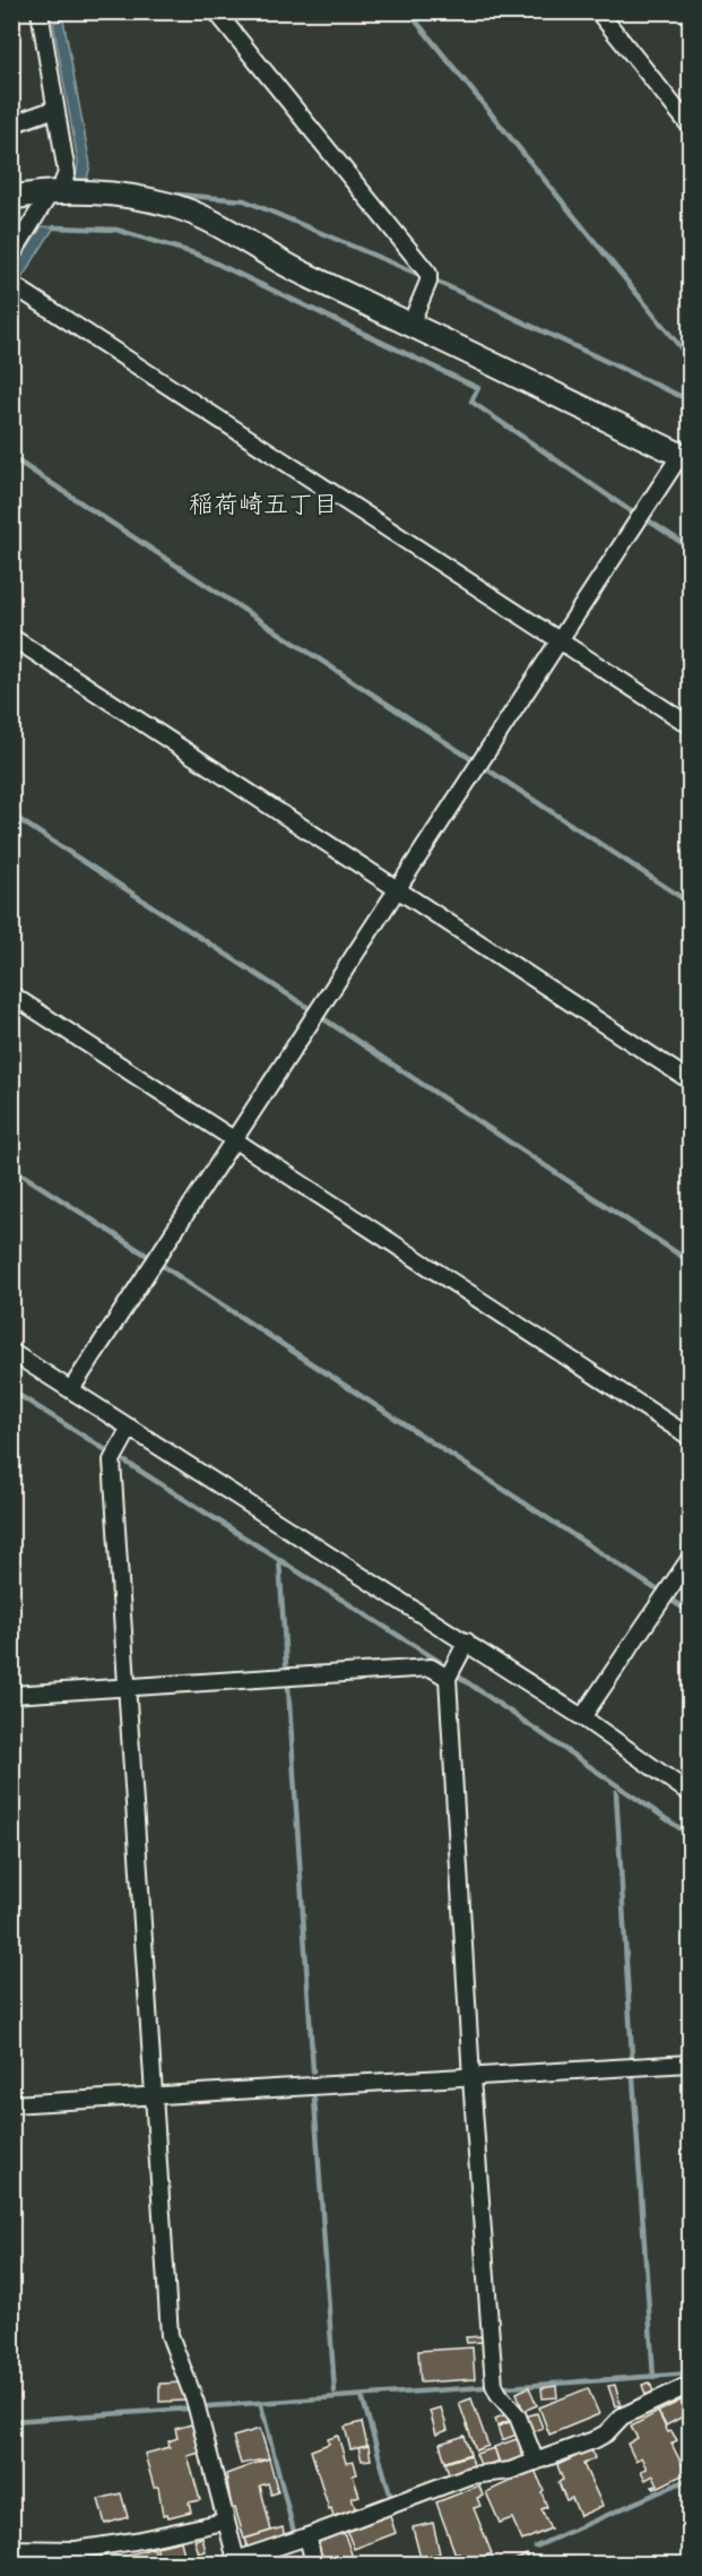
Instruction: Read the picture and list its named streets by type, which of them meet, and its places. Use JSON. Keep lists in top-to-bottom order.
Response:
{
  "districts": ["稲荷崎五丁目"]
}
